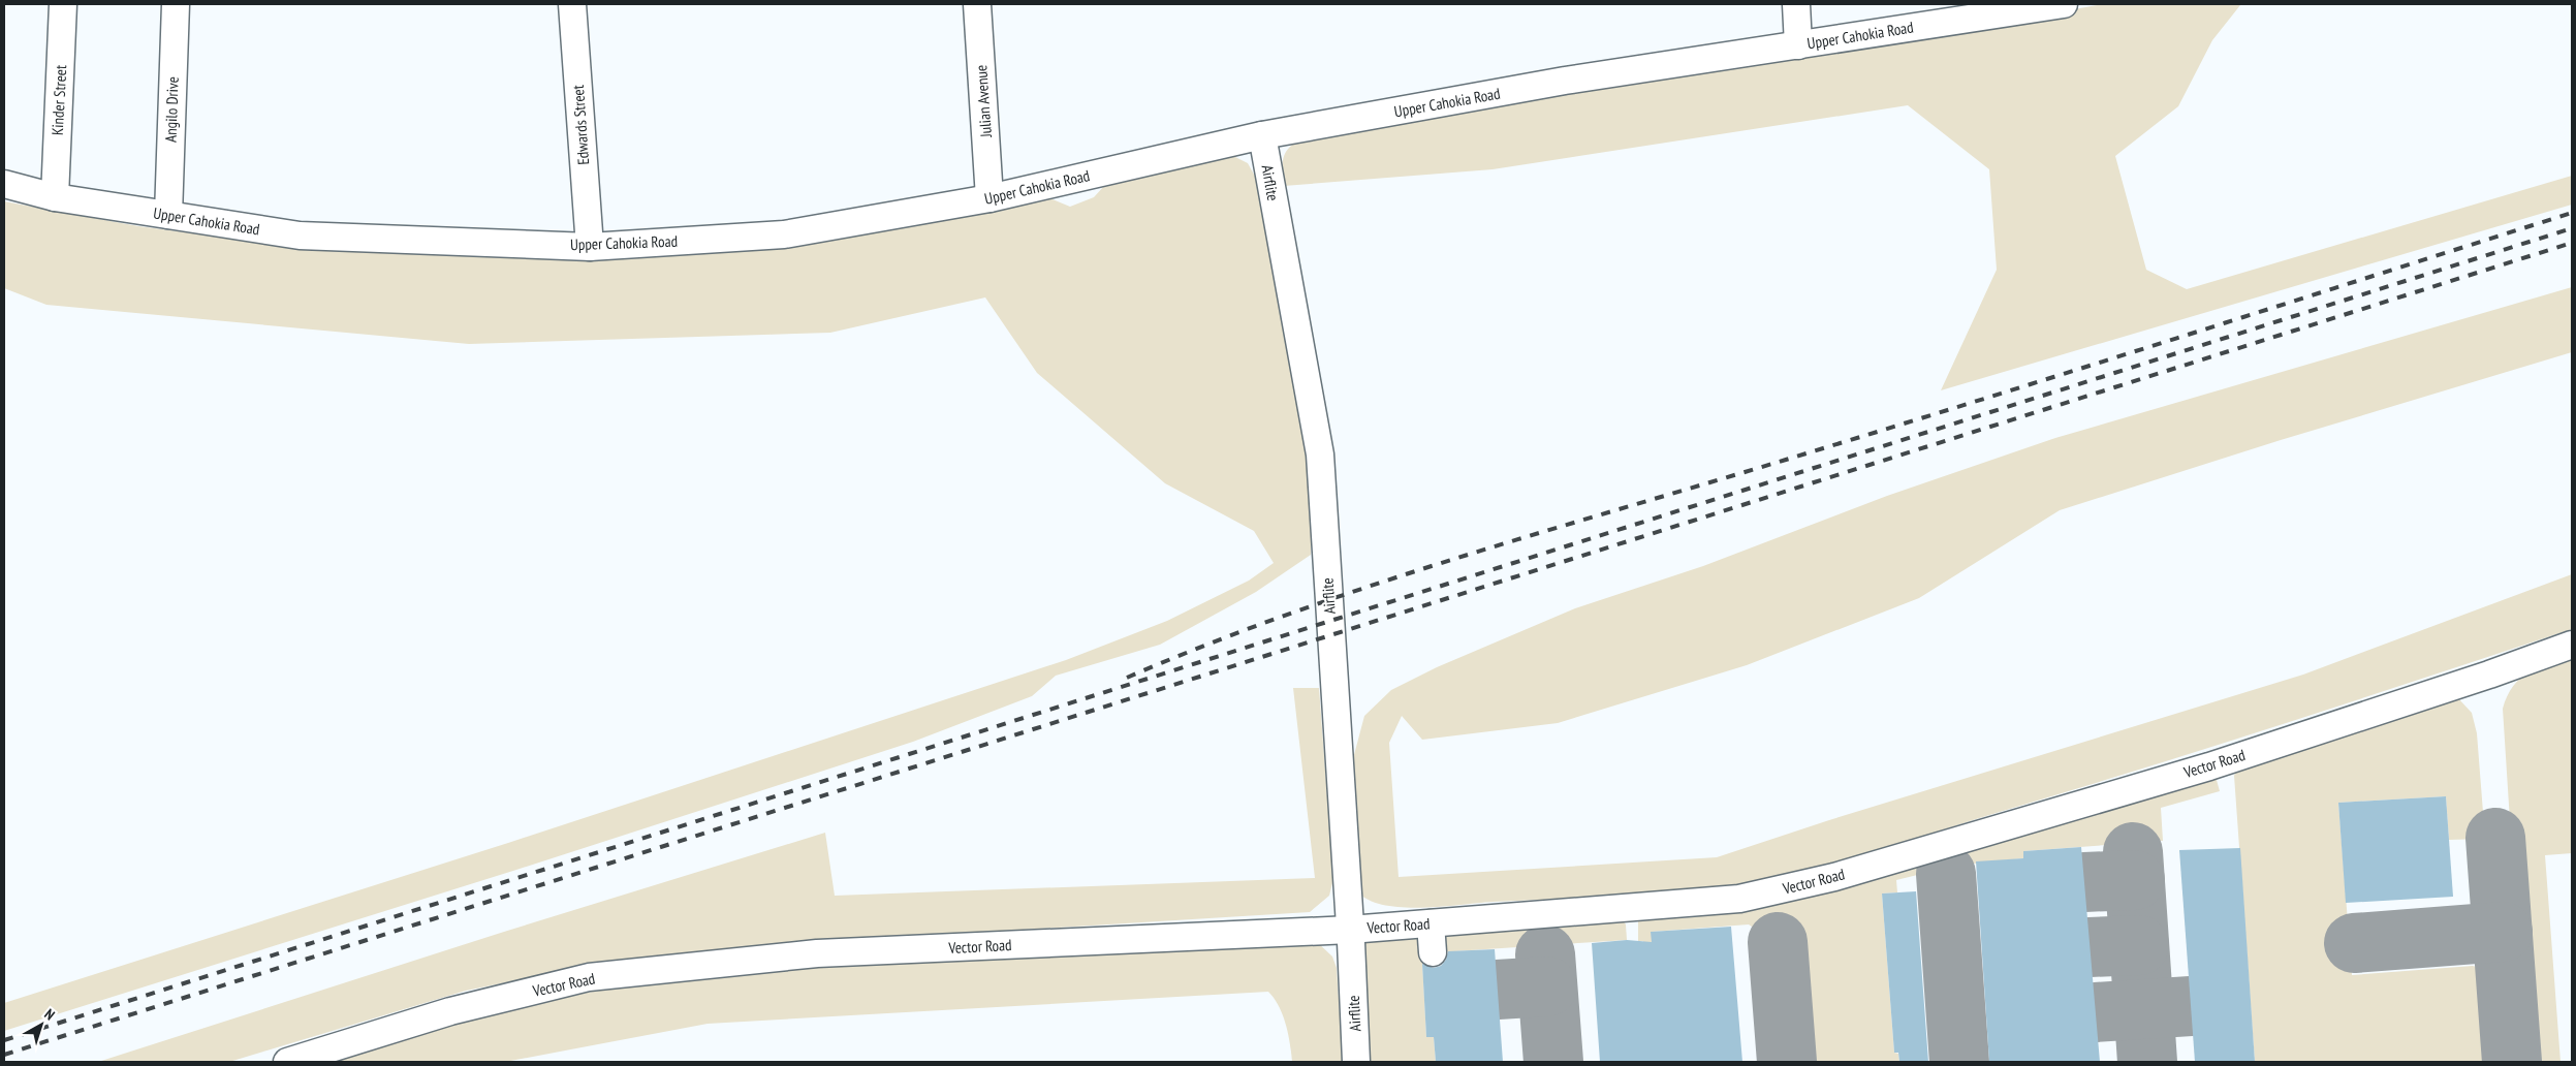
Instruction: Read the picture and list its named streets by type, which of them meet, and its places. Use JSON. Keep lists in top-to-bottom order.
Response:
{
  "streets": {
    "street": [
      "Upper Cahokia Road",
      "Kinder Street",
      "Julian Avenue",
      "Angilo Drive",
      "Edwards Street",
      "Airflite",
      "Vector Road"
    ]
  },
  "crossings": [
    ["Upper Cahokia Road", "Kinder Street"],
    ["Upper Cahokia Road", "Julian Avenue"],
    ["Upper Cahokia Road", "Angilo Drive"],
    ["Upper Cahokia Road", "Edwards Street"],
    ["Upper Cahokia Road", "Airflite"],
    ["Airflite", "Vector Road"]
  ],
  "north": "top right"
}
